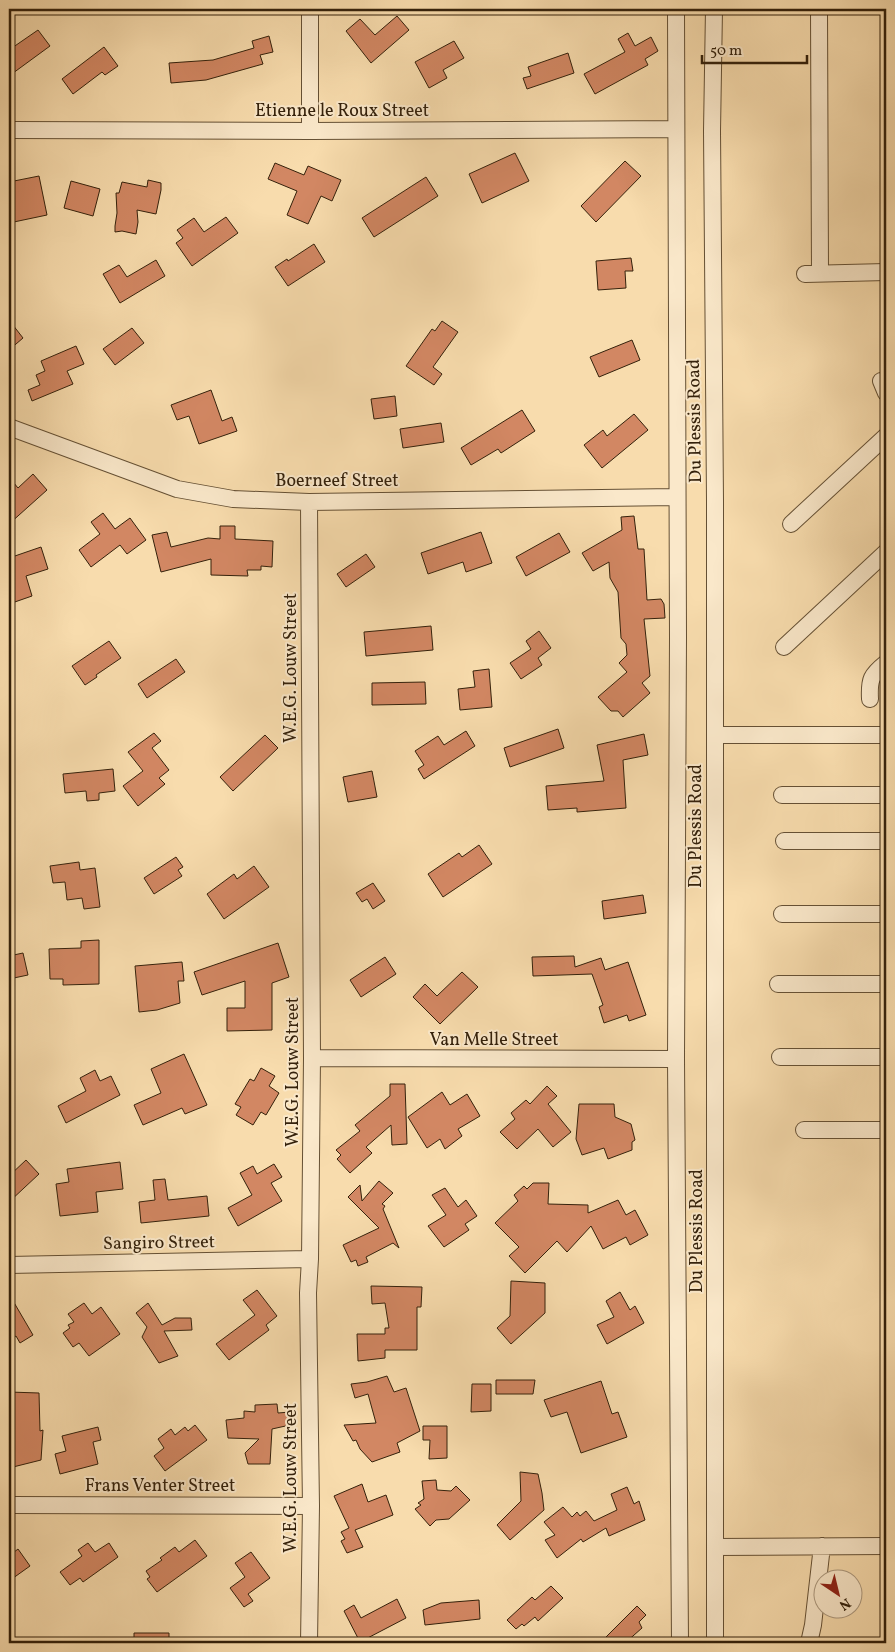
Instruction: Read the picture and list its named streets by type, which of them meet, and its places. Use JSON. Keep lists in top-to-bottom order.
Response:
{
  "streets": {
    "street": [
      "Etienne le Roux Street",
      "Du Plessis Road",
      "Boerneef Street",
      "W.E.G. Louw Street",
      "Van Melle Street",
      "Sangiro Street",
      "Frans Venter Street"
    ]
  },
  "crossings": [
    ["Etienne le Roux Street", "Du Plessis Road"],
    ["Du Plessis Road", "Boerneef Street"],
    ["Du Plessis Road", "Van Melle Street"],
    ["Boerneef Street", "W.E.G. Louw Street"],
    ["W.E.G. Louw Street", "Van Melle Street"],
    ["W.E.G. Louw Street", "Sangiro Street"],
    ["W.E.G. Louw Street", "Frans Venter Street"]
  ],
  "scale_bar": "50 m",
  "north": "bottom right"
}
